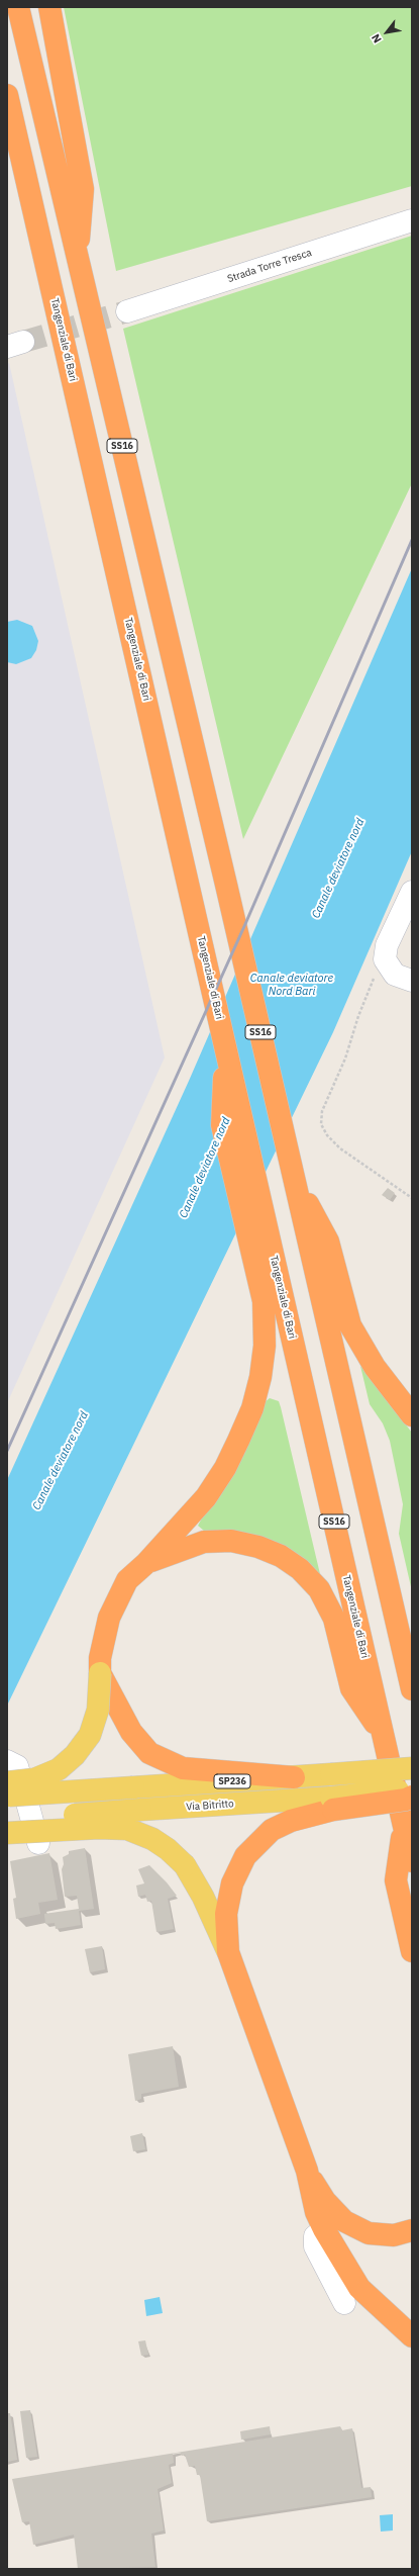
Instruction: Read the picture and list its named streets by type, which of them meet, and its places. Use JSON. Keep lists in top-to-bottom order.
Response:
{
  "streets": {
    "highway": ["Tangenziale di Bari", "SS16"],
    "main road": ["SP236", "Via Bitritto"],
    "street": ["Strada Torre Tresca"]
  },
  "water": ["Canale deviatore nord", "Canale deviatore Nord Bari"],
  "north": "bottom left"
}
